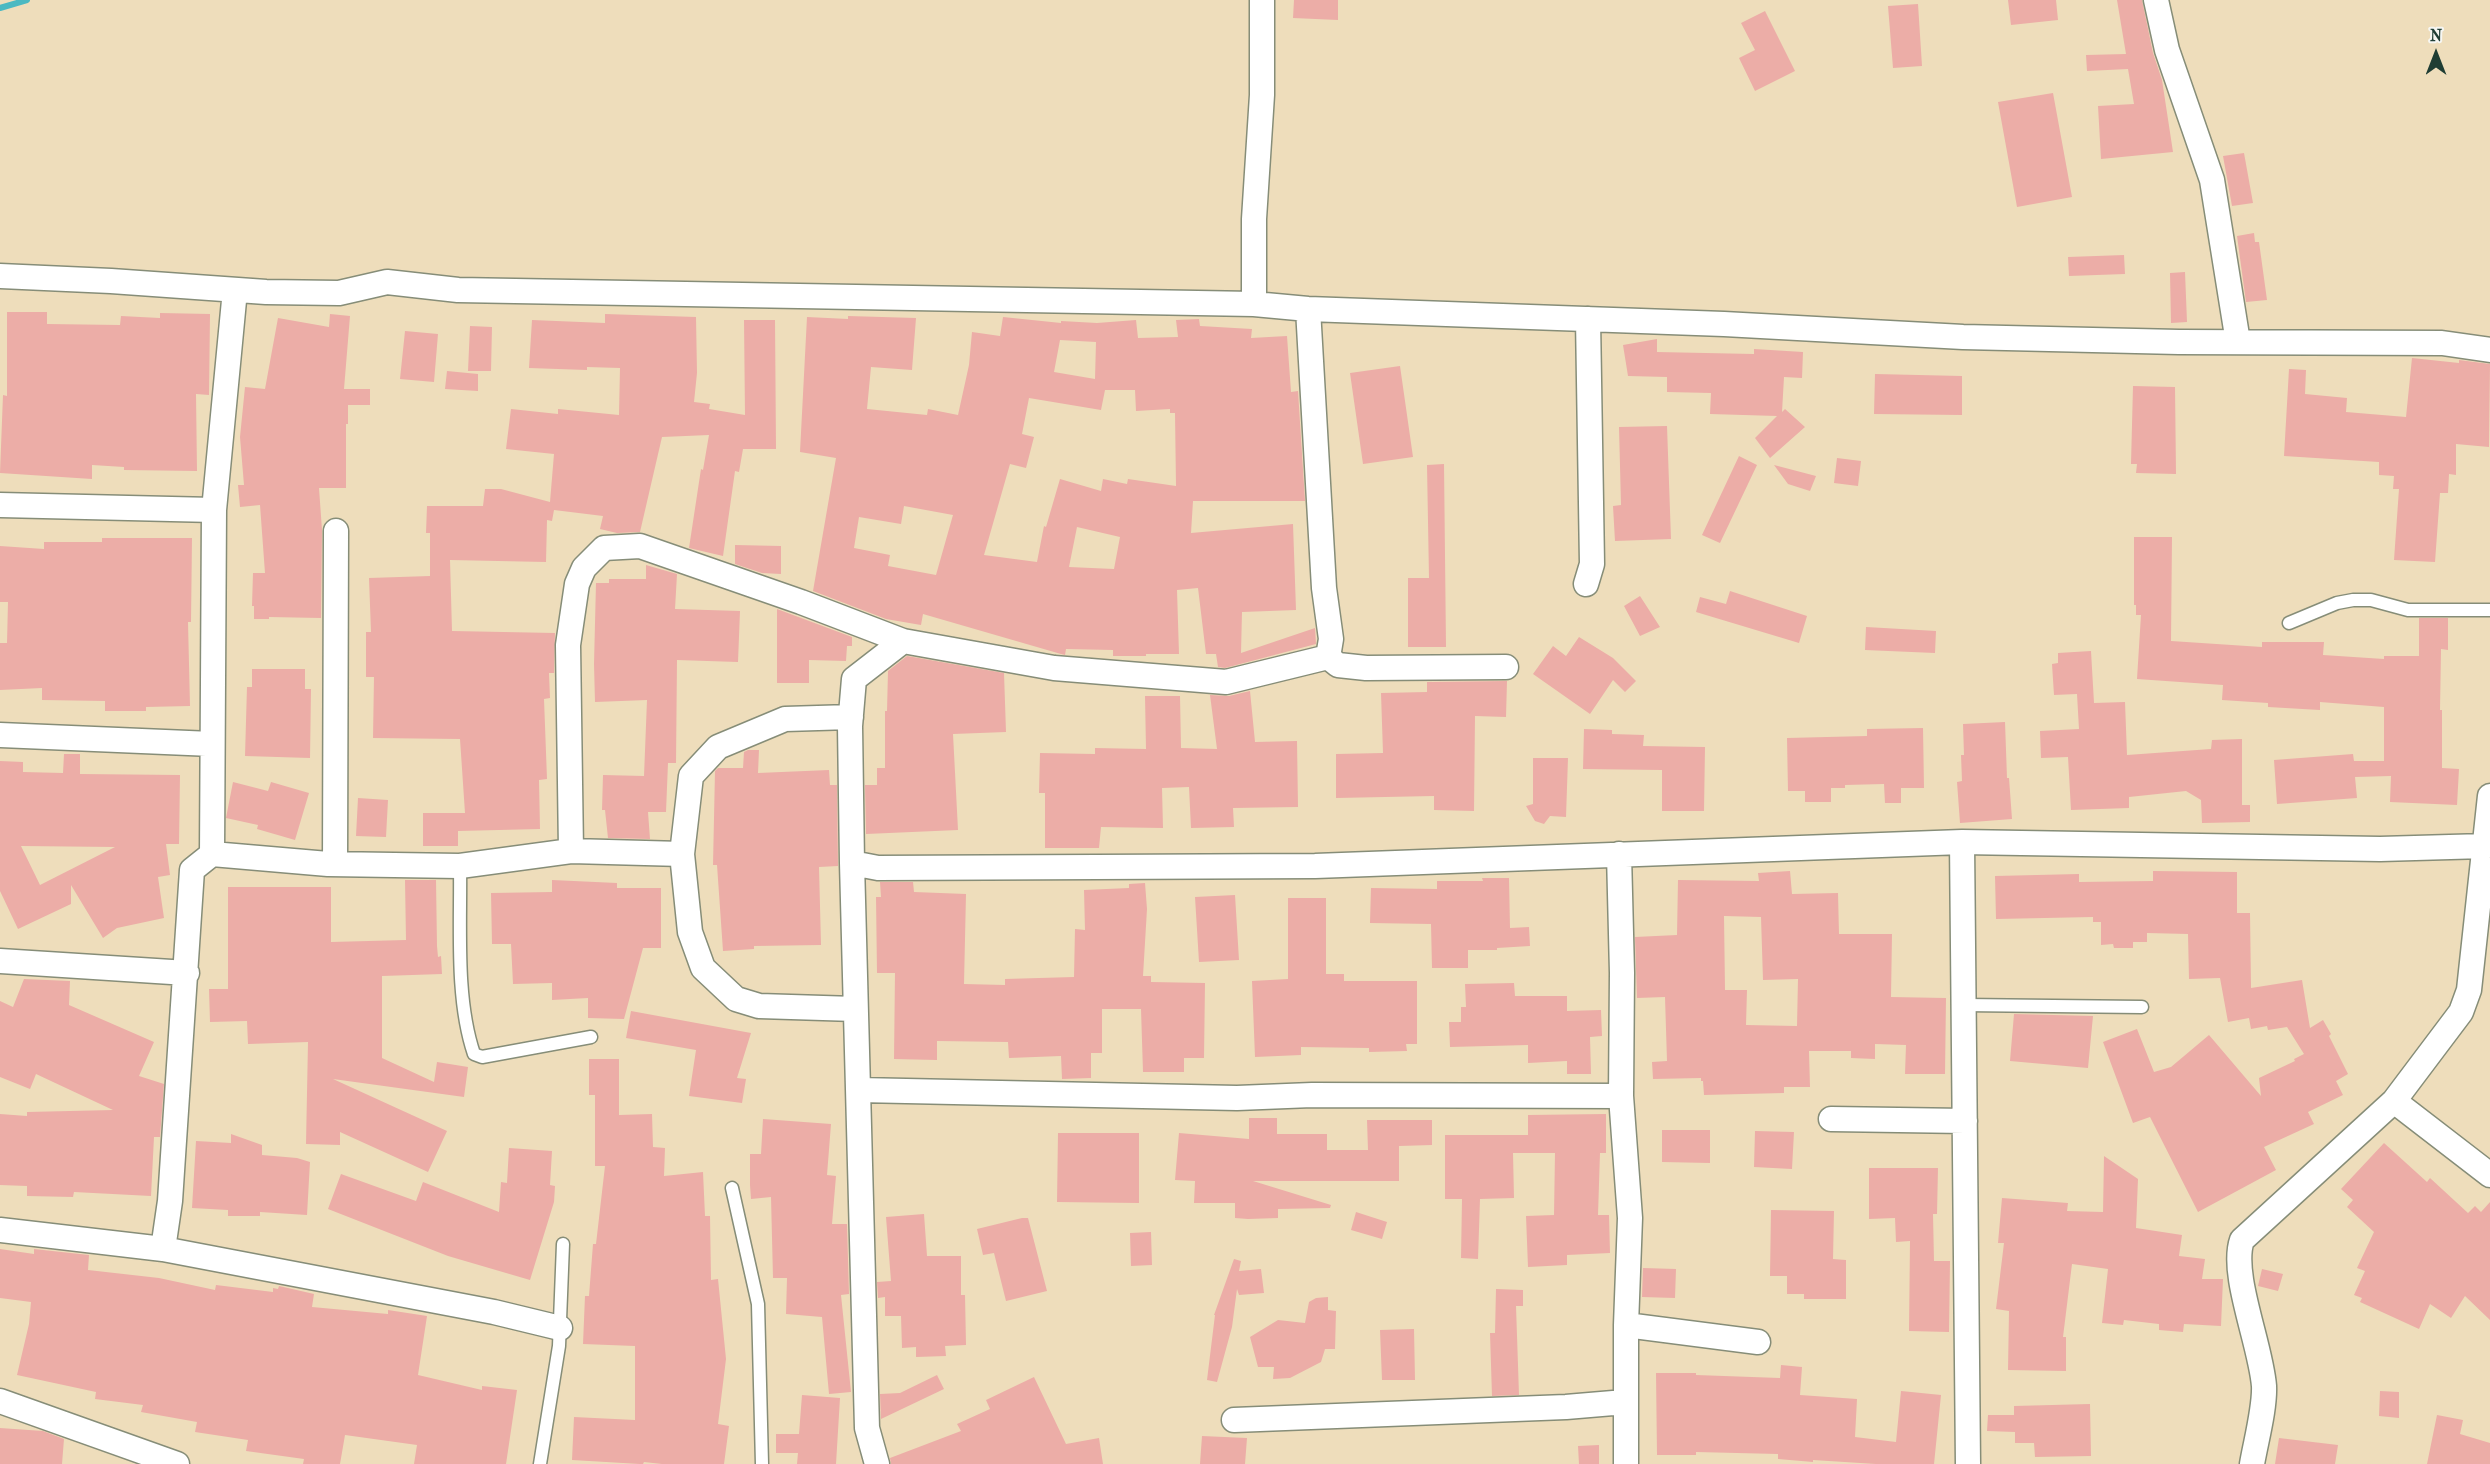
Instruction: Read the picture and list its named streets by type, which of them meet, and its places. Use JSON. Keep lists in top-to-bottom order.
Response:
{
  "north": "top"
}
